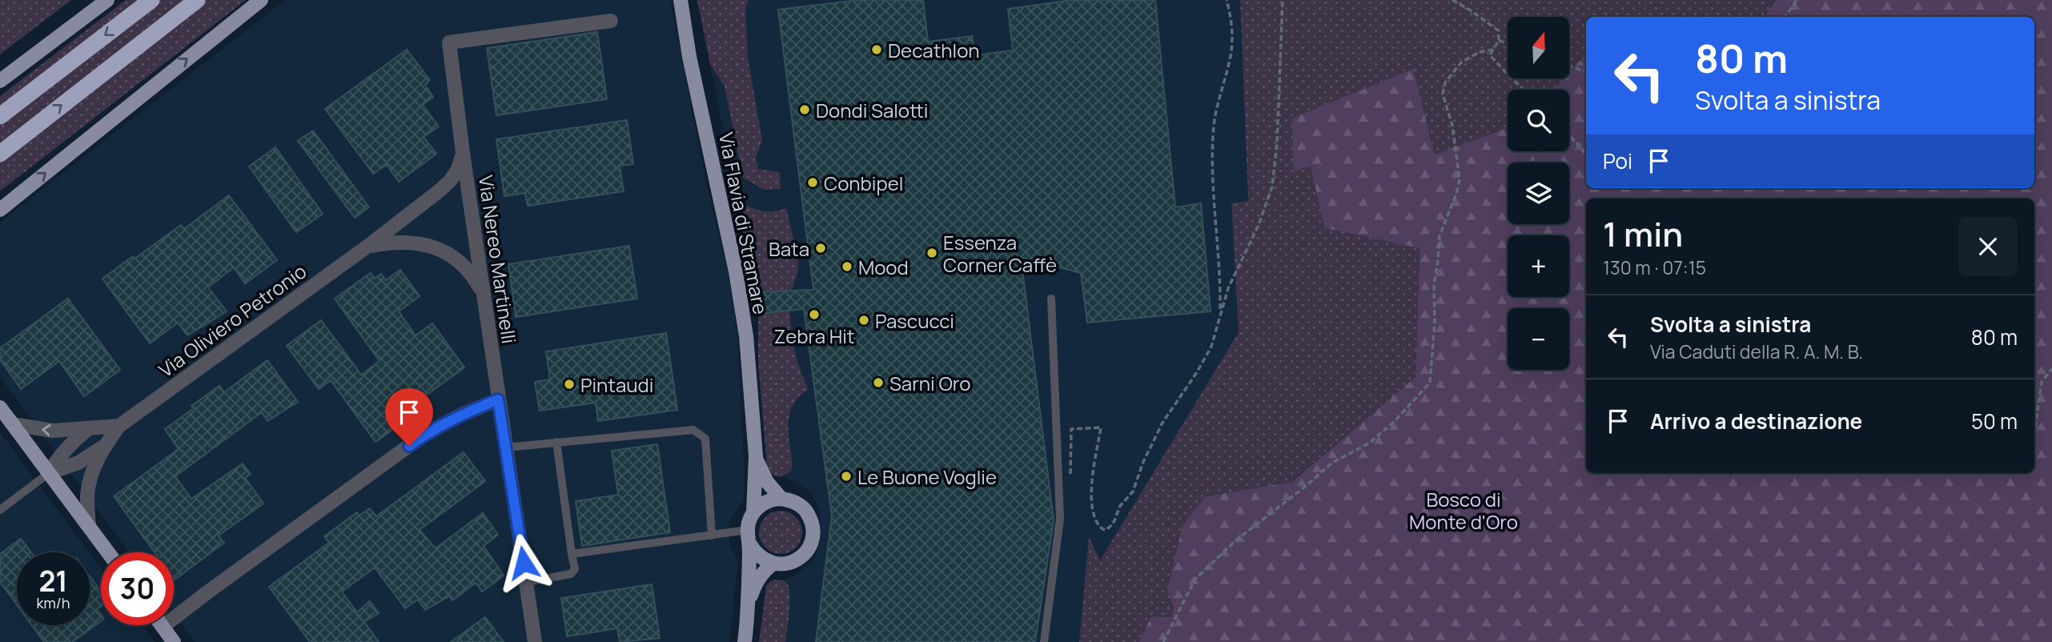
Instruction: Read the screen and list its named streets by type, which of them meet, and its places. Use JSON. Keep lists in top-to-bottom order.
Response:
{
  "streets": {
    "main road": ["Via Flavia di Stramare"],
    "street": ["Via Nereo Martinelli", "Via Oliviero Petronio"]
  },
  "crossings": [
    ["Via Nereo Martinelli", "Via Oliviero Petronio"]
  ],
  "parks": ["Bosco di Monte d'Oro"],
  "places": [
    "Decathlon",
    "Dondi Salotti",
    "Conbipel",
    "Bata",
    "Essenza Corner Caffè",
    "Mood",
    "Zebra Hit",
    "Pascucci",
    "Sarni Oro",
    "Pintaudi",
    "Le Buone Voglie"
  ],
  "north": "top",
  "page": {
    "map_buttons": ["+", "−"],
    "turn": ["80 m", "Svolta a sinistra"],
    "then": "Poi",
    "heading": ["1 min", "130 m · 07:15"],
    "list": [
      {
        "name": "Svolta a sinistra",
        "note": "Via Caduti della R. A. M. B.",
        "value": "80 m"
      },
      {
        "name": "Arrivo a destinazione",
        "value": "50 m"
      }
    ],
    "speed": "21 km/h",
    "limit": "30"
  }
}
